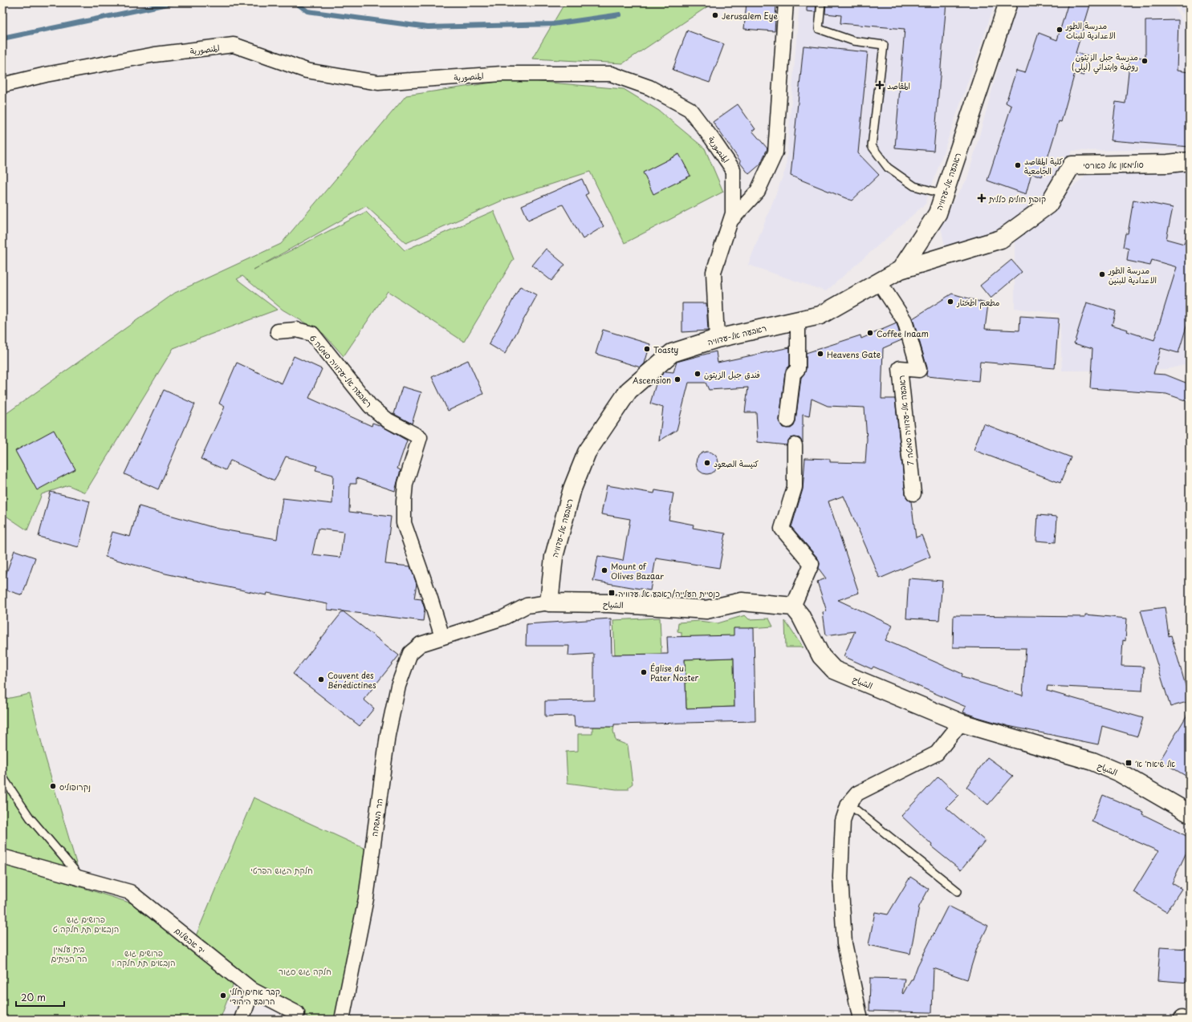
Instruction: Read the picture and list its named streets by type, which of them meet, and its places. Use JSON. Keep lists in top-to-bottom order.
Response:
{
  "streets": {
    "street": [
      "المنصورية",
      "סולימאן אל פארסי",
      "ראבעה אל-עדוויה",
      "ראבעה אל-עדוויה סמטה 6",
      "ראבעה אל-עדוויה סמטה 7",
      "الشياح",
      "הר המשחה",
      "יד אבשלום"
    ]
  },
  "crossings": [
    ["المنصورية", "ראבעה אל-עדוויה"],
    ["סולימאן אל פארסי", "ראבעה אל-עדוויה"],
    ["ראבעה אל-עדוויה", "ראבעה אל-עדוויה סמטה 7"],
    ["ראבעה אל-עדוויה", "الشياح"],
    ["ראבעה אל-עדוויה סמטה 6", "הר המשחה"]
  ],
  "parks": [
    "חלקת הגוש הפרטי",
    "פרושים גוש הנבאים תת חלקה ט",
    "בית עלמין הר הזיתים",
    "פרושים גוש הנבאים תת חלקה ו",
    "חלקה גוש סגור"
  ],
  "places": {
    "other": [
      "Jerusalem Eye",
      "مدرسة الطور الاعدادية للبنات",
      "مدرسة جبل الزيتون (ليلى) روضة وابتدائي",
      "كلية المقاصد الجامعية",
      "مدرسة الطور الاعدادية للبنين",
      "مطعم اطختار",
      "Coffee Inaam",
      "Toasty",
      "Heavens Gate",
      "فندق جبل الزيتون",
      "Ascension",
      "كنيسة الصعود",
      "Mount of Olives Bazaar",
      "Église du Pater Noster",
      "Couvent des Bénédictines",
      "נקרופוליס",
      "קבר אחים חללי הרובע היהודי"
    ],
    "health": ["المقاصد", "קופת חולים כללית"],
    "transit": ["כנסיית העלייה/ראבע אל עדוויה", "אל שיאח׳ א׳"]
  },
  "scale_bar": "20 m"
}
